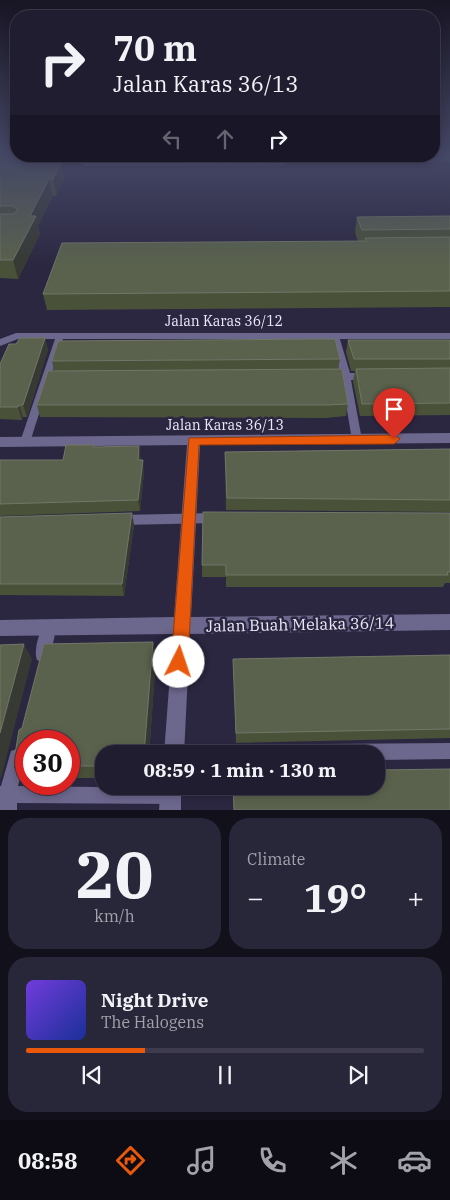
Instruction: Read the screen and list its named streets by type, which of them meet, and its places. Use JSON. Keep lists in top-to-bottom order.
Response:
{
  "streets": {
    "street": ["Jalan Karas 36/12", "Jalan Karas 36/13", "Jalan Buah Melaka 36/14"]
  },
  "page": {
    "turn": ["70 m", "Jalan Karas 36/13"],
    "limit": "30",
    "trip": "08:59 · 1 min · 130 m",
    "tile": [
      ["20", "km/h"],
      "Climate"
    ],
    "heat": ["−", "19°", "+"],
    "song": ["Night Drive", "The Halogens"],
    "tabs": "08:58"
  }
}
